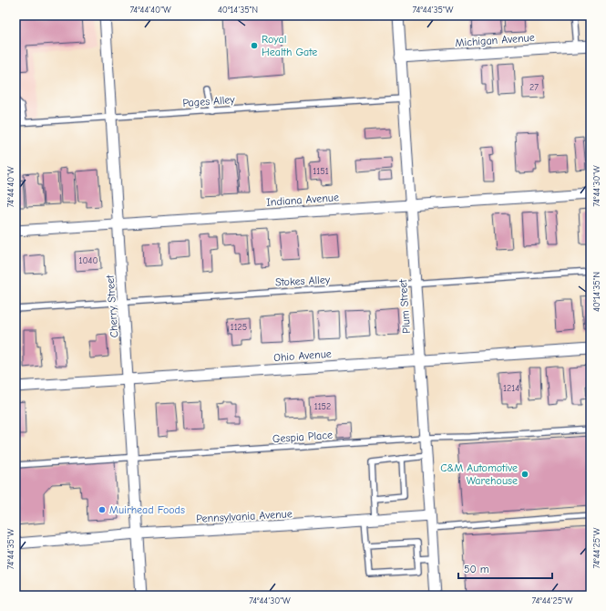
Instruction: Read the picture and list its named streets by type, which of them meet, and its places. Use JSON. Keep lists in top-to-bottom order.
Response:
{
  "streets": {
    "street": [
      "Michigan Avenue",
      "Indiana Avenue",
      "Cherry Street",
      "Plum Street",
      "Ohio Avenue",
      "Pennsylvania Avenue"
    ],
    "lane": ["Pages Alley", "Stokes Alley", "Gespia Place"]
  },
  "crossings": [
    ["Michigan Avenue", "Plum Street"],
    ["Pages Alley", "Cherry Street"],
    ["Pages Alley", "Plum Street"],
    ["Indiana Avenue", "Cherry Street"],
    ["Indiana Avenue", "Plum Street"],
    ["Stokes Alley", "Cherry Street"],
    ["Stokes Alley", "Plum Street"],
    ["Cherry Street", "Ohio Avenue"],
    ["Cherry Street", "Gespia Place"],
    ["Cherry Street", "Pennsylvania Avenue"],
    ["Plum Street", "Ohio Avenue"],
    ["Plum Street", "Gespia Place"],
    ["Plum Street", "Pennsylvania Avenue"]
  ],
  "places": ["Royal Health Gate", "C&M Automotive Warehouse", "Muirhead Foods"],
  "house_numbers": [
    "27",
    "1151",
    "1040",
    "1125",
    "1214",
    "1152"
  ],
  "scale_bar": "50 m",
  "coordinates": [
    "74°44'40\"W",
    "40°14'35\"N",
    "74°44'35\"W",
    "74°44'30\"W",
    "74°44'25\"W"
  ]
}
